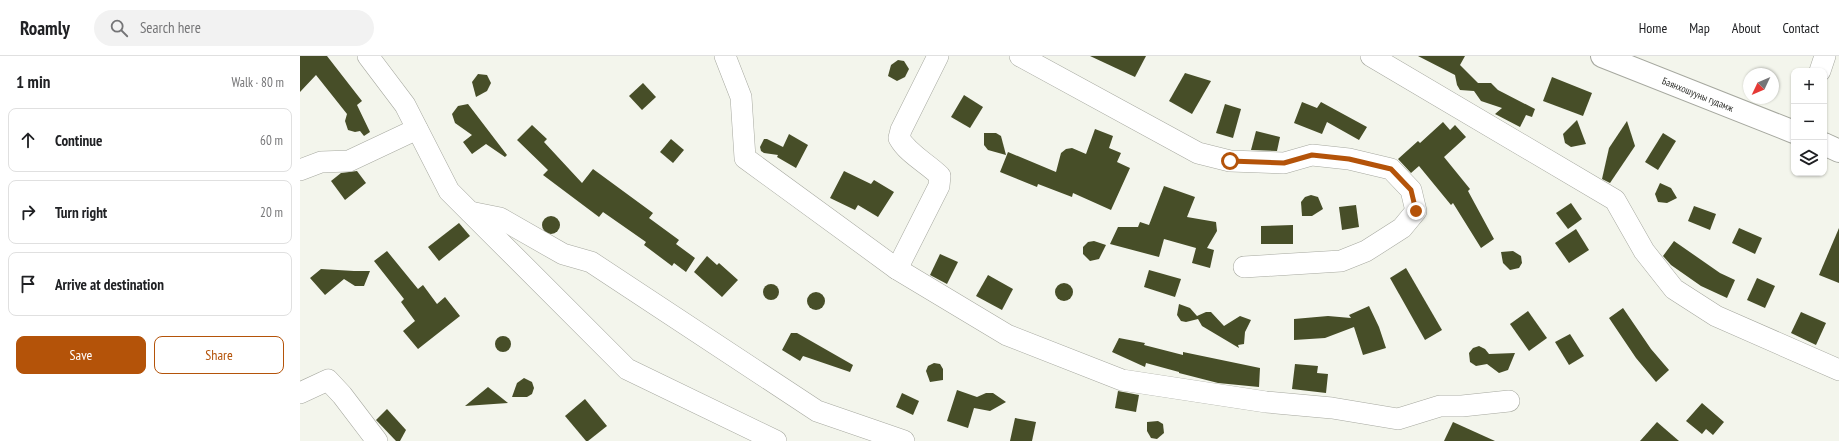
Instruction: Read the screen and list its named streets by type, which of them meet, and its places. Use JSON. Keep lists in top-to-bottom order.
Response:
{
  "streets": {
    "main road": ["Баянхошууны гудамж"]
  },
  "north": "bottom left",
  "page": {
    "header": "Roamly",
    "search": "Search here",
    "nav": [
      "Home",
      "Map",
      "About",
      "Contact"
    ],
    "heading": ["1 min", "Walk · 80 m"],
    "map_buttons": ["+", "−"],
    "list": [
      ["Continue", "60 m"],
      ["Turn right", "20 m"],
      "Arrive at destination"
    ],
    "buttons": ["Save", "Share"]
  }
}
